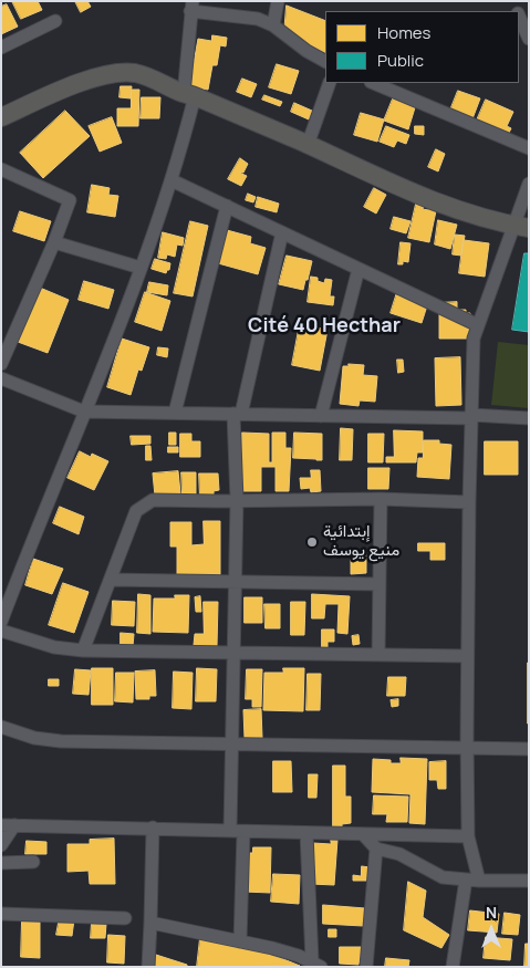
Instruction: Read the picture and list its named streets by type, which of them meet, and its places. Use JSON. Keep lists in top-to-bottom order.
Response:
{
  "districts": ["Cité 40 Hecthar"],
  "places": ["إبتدائية منيع يوسف"],
  "legend": ["Homes", "Public"],
  "north": "top"
}
